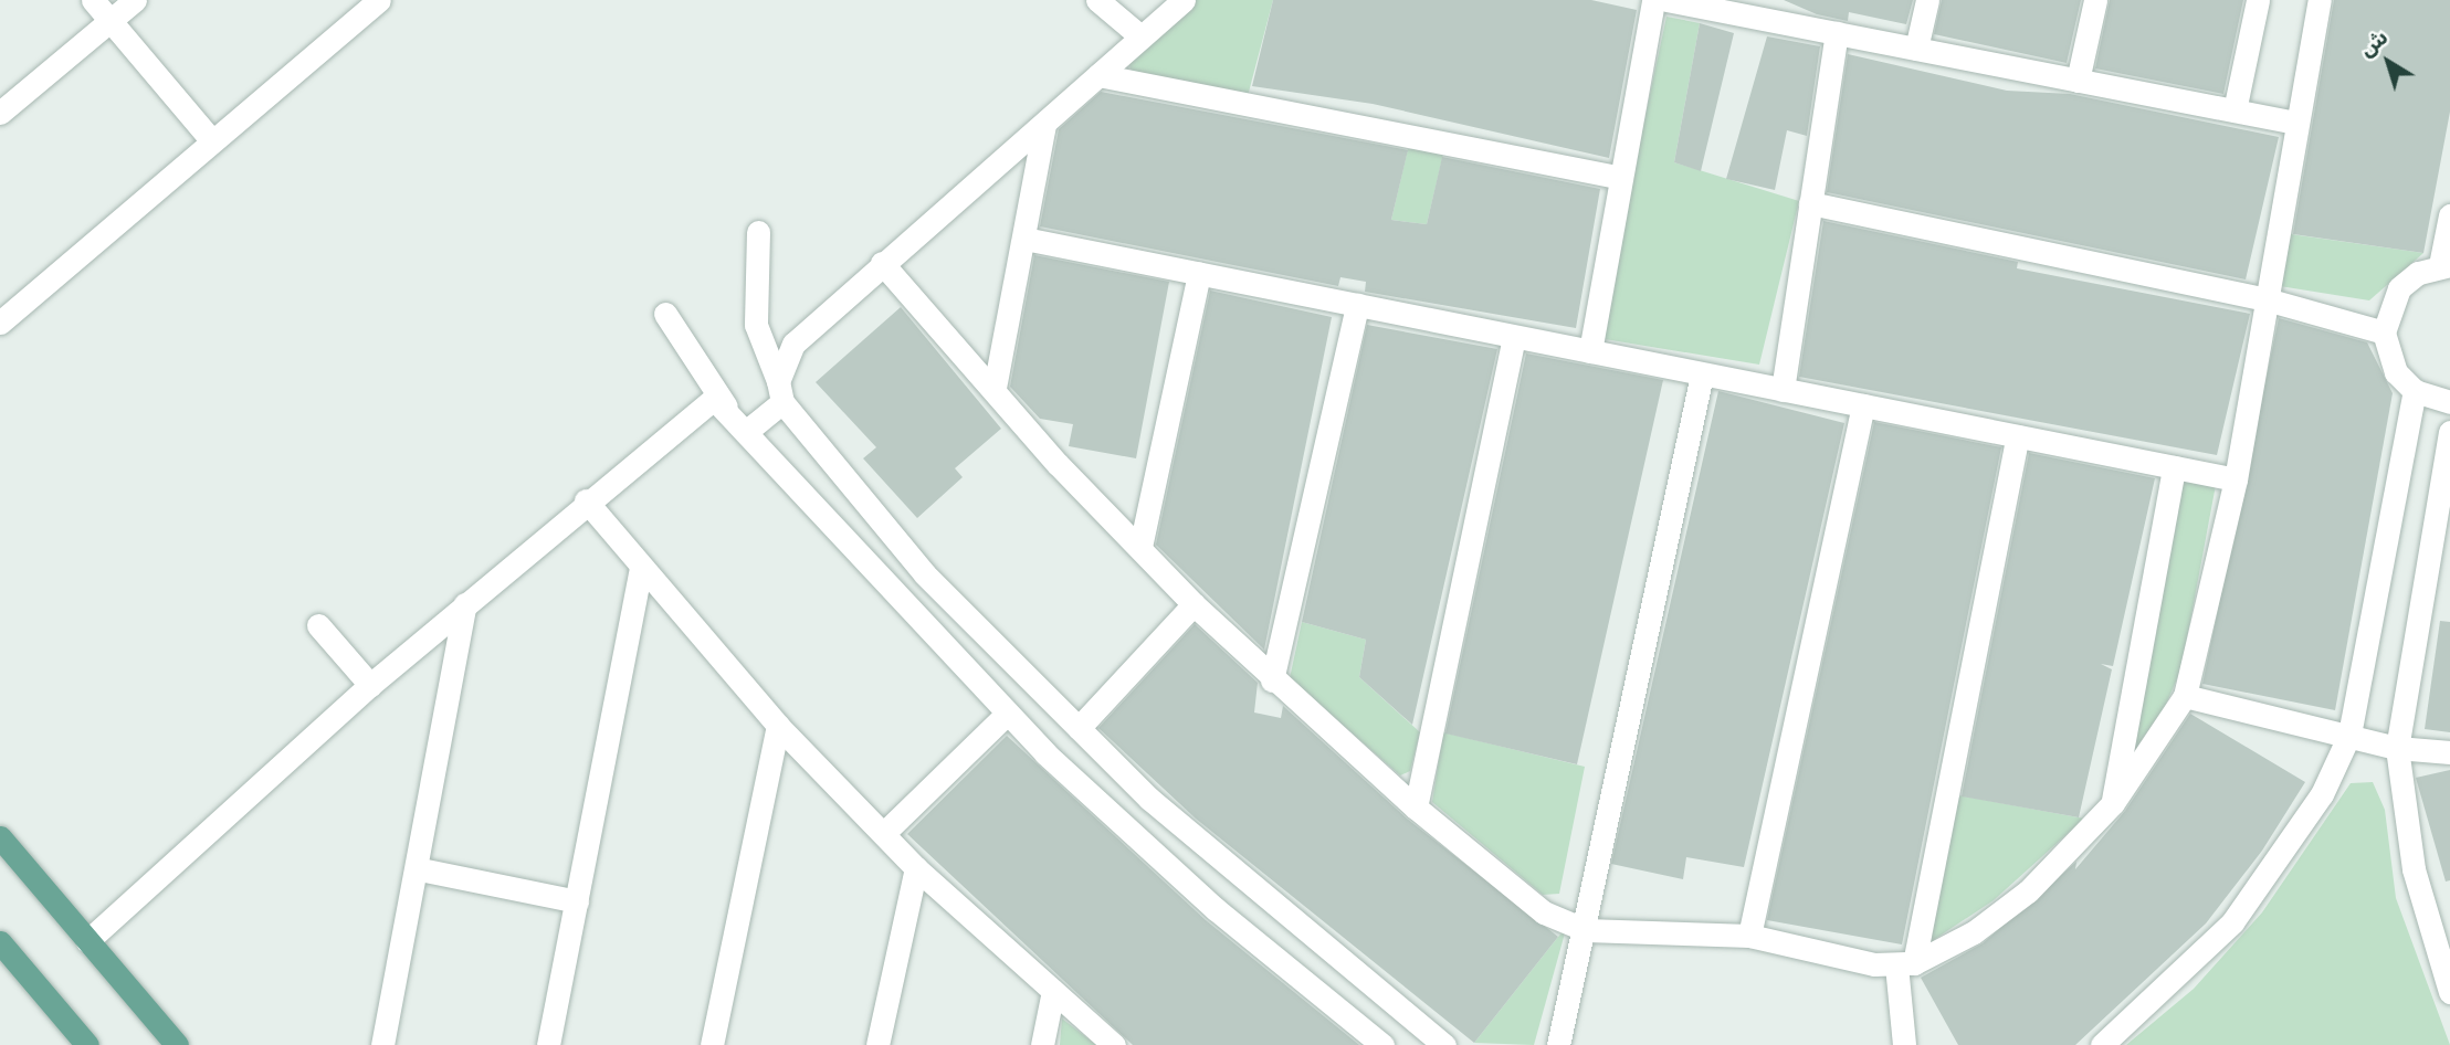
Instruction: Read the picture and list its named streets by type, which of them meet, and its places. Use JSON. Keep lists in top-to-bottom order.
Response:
{
  "north": "top left"
}
